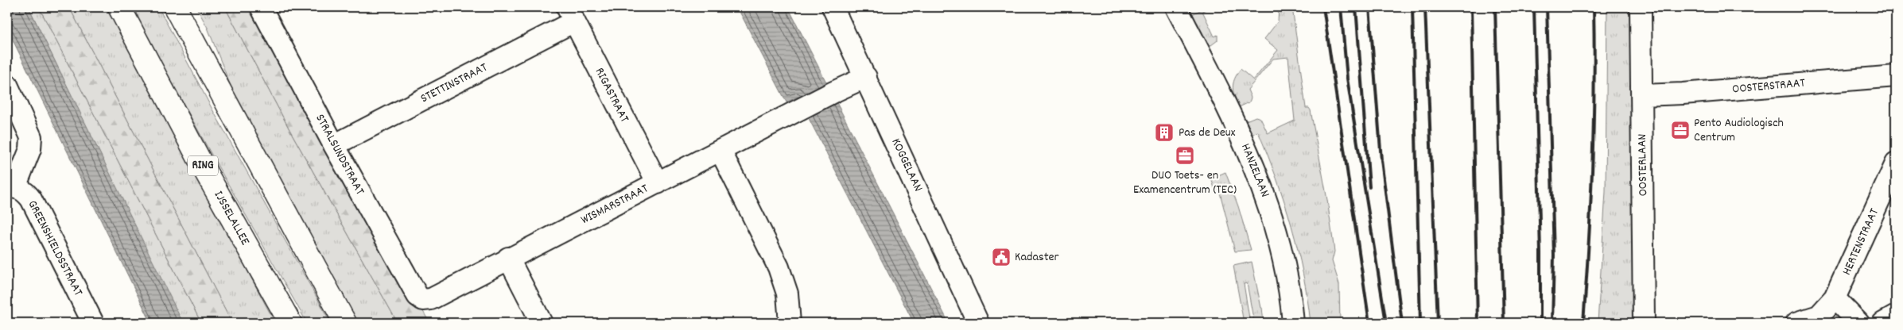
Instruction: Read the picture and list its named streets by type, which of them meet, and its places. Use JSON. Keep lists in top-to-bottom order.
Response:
{
  "streets": {
    "main road": ["RING", "IJSSELALLEE"],
    "street": [
      "STETTINSTRAAT",
      "OOSTERSTRAAT",
      "RIGASTRAAT",
      "STRALSUNDSTRAAT",
      "KOGGELAAN",
      "OOSTERLAAN",
      "HANZELAAN",
      "WISMARSTRAAT",
      "HERTENSTRAAT",
      "GREENSHIELDSSTRAAT"
    ]
  },
  "crossings": [
    ["STETTINSTRAAT", "RIGASTRAAT"],
    ["STETTINSTRAAT", "STRALSUNDSTRAAT"],
    ["OOSTERSTRAAT", "OOSTERLAAN"],
    ["RIGASTRAAT", "WISMARSTRAAT"],
    ["STRALSUNDSTRAAT", "WISMARSTRAAT"],
    ["KOGGELAAN", "WISMARSTRAAT"]
  ],
  "places": {
    "office": ["Pento Audiologisch Centrum", "DUO Toets- en Examencentrum (TEC)"],
    "building": ["Pas de Deux"],
    "public building": ["Kadaster"]
  }
}
